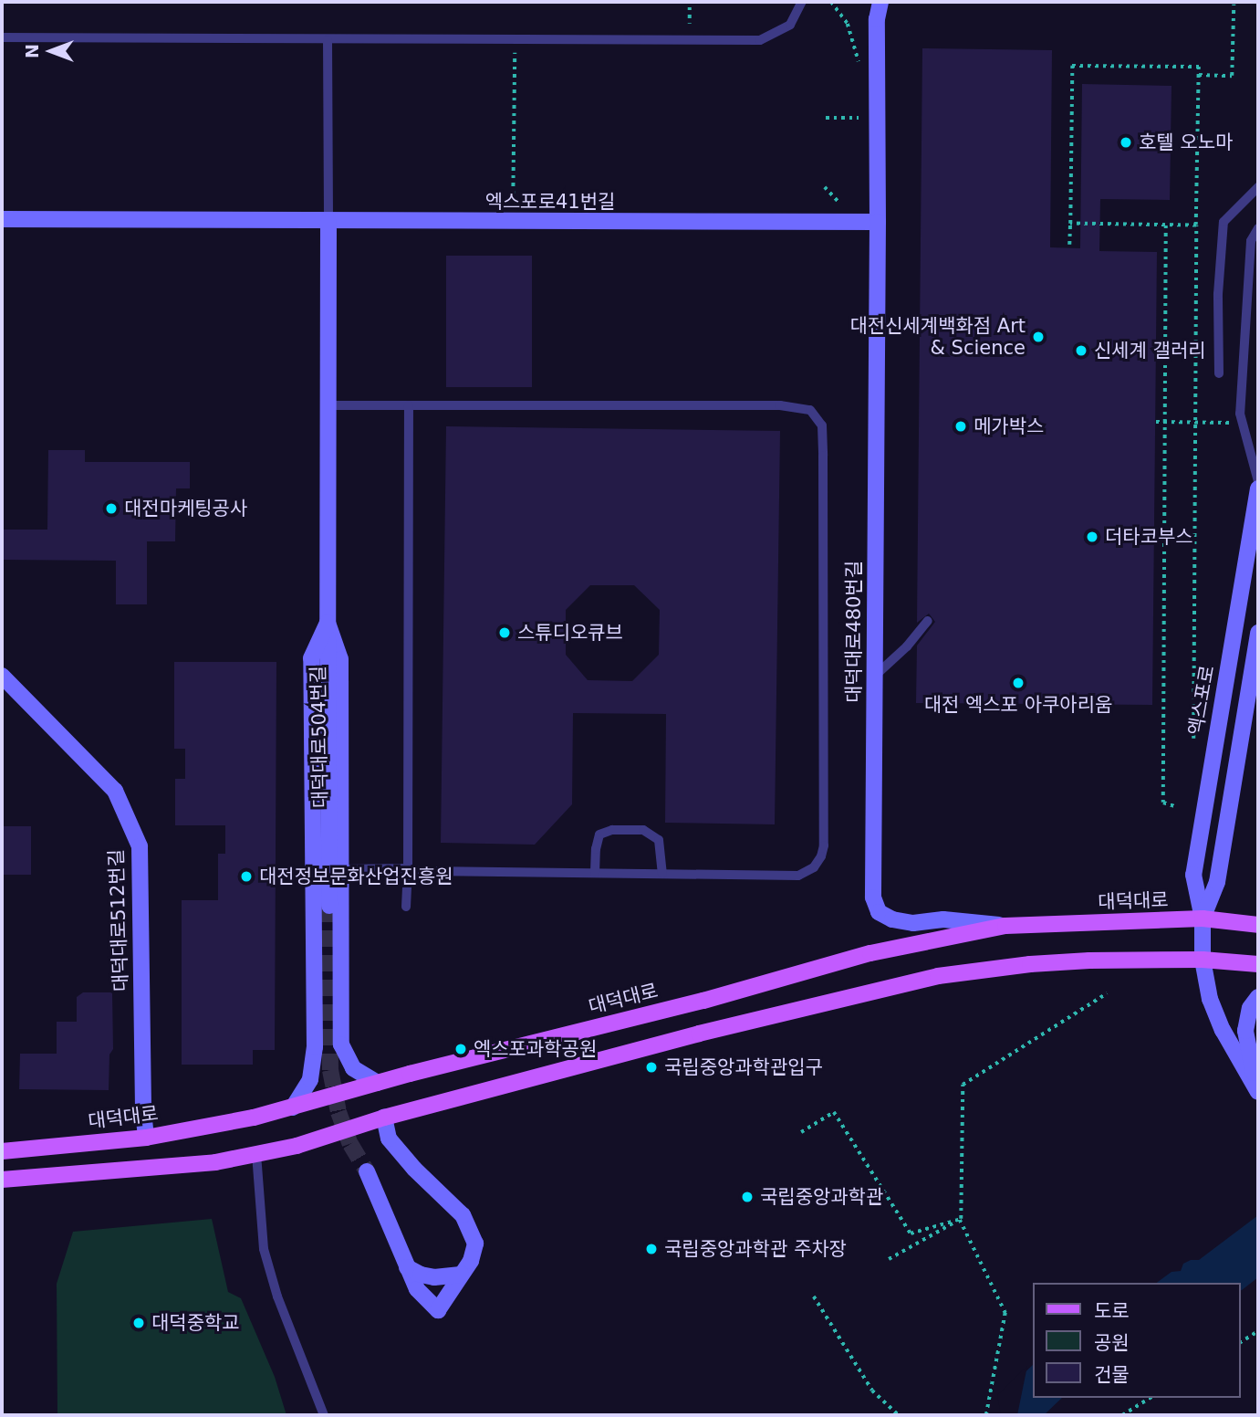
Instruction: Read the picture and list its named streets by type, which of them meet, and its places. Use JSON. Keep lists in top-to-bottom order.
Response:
{
  "streets": {
    "main road": ["대덕대로"],
    "street": [
      "엑스포로41번길",
      "대덕대로480번길",
      "엑스포로",
      "대덕대로504번길",
      "대덕대로512번길"
    ]
  },
  "crossings": [
    ["엑스포로41번길", "대덕대로480번길"],
    ["엑스포로41번길", "대덕대로504번길"],
    ["대덕대로480번길", "대덕대로"],
    ["엑스포로", "대덕대로"],
    ["대덕대로504번길", "대덕대로"],
    ["대덕대로", "대덕대로512번길"]
  ],
  "places": [
    "호텔 오노마",
    "대전신세계백화점 Art & Science",
    "신세계 갤러리",
    "메가박스",
    "대전마케팅공사",
    "더타코부스",
    "스튜디오큐브",
    "대전 엑스포 아쿠아리움",
    "대전정보문화산업진흥원",
    "엑스포과학공원",
    "국립중앙과학관입구",
    "국립중앙과학관",
    "국립중앙과학관 주차장",
    "대덕중학교"
  ],
  "legend": ["도로", "공원", "건물"],
  "north": "left"
}
